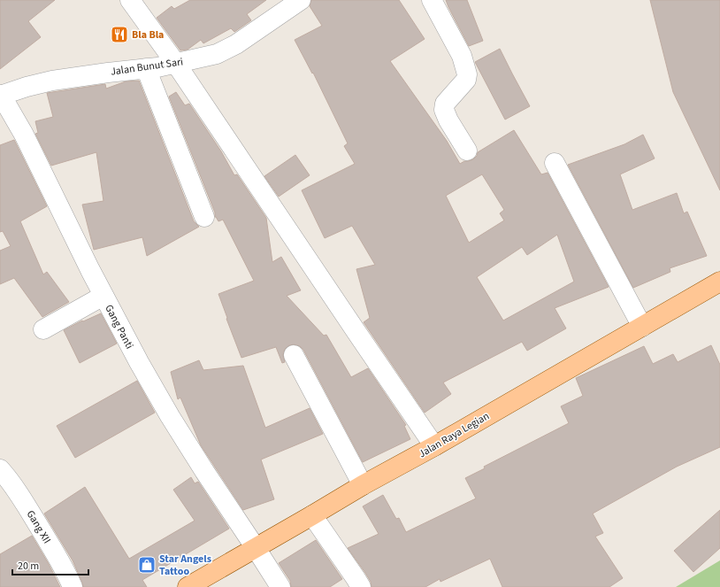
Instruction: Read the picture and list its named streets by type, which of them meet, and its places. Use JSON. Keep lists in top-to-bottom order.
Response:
{
  "streets": {
    "main road": ["Jalan Raya Legian"],
    "street": ["Jalan Bunut Sari", "Gang Panti", "Gang XII"]
  },
  "crossings": [
    ["Jalan Bunut Sari", "Gang Panti"],
    ["Gang Panti", "Jalan Raya Legian"]
  ],
  "places": {
    "restaurant": ["Bla Bla"],
    "shop": ["Star Angels Tattoo"]
  },
  "scale_bar": "20 m"
}
